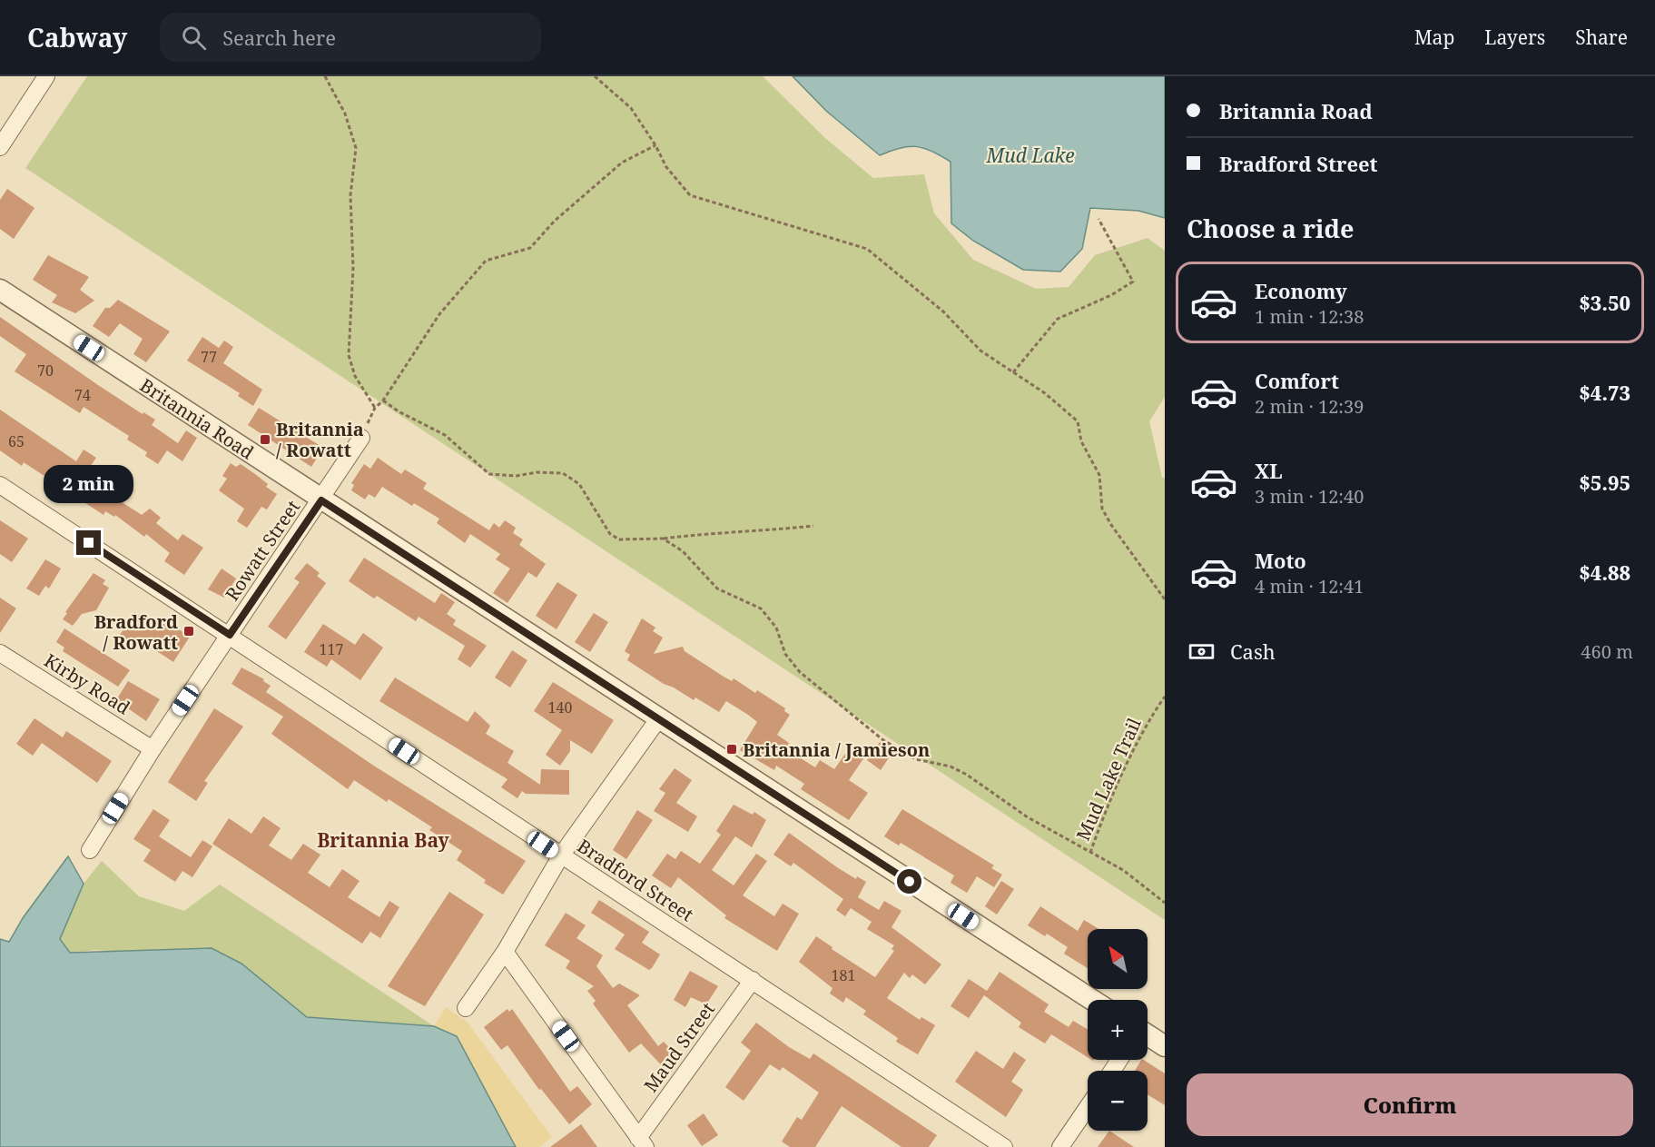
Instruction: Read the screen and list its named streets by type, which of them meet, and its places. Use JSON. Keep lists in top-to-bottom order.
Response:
{
  "streets": {
    "street": [
      "Britannia Road",
      "Rowatt Street",
      "Kirby Road",
      "Bradford Street",
      "Maud Street"
    ],
    "path": ["Mud Lake Trail"]
  },
  "crossings": [
    ["Britannia Road", "Rowatt Street"],
    ["Rowatt Street", "Kirby Road"],
    ["Rowatt Street", "Bradford Street"],
    ["Bradford Street", "Maud Street"]
  ],
  "districts": ["Britannia Bay"],
  "water": ["Mud Lake"],
  "places": {
    "transit": ["Britannia / Rowatt", "Bradford / Rowatt", "Britannia / Jamieson"]
  },
  "house_numbers": [
    "77",
    "70",
    "74",
    "65",
    "117",
    "140",
    "181"
  ],
  "north": "top left",
  "page": {
    "header": "Cabway",
    "search": "Search here",
    "nav": ["Map", "Layers", "Share"],
    "banner": ["Britannia Road", "Bradford Street"],
    "heading": "Choose a ride",
    "list": [
      {
        "name": "Economy",
        "note": "1 min · 12:38",
        "value": "$3.50"
      },
      {
        "name": "Comfort",
        "note": "2 min · 12:39",
        "value": "$4.73"
      },
      {
        "name": "XL",
        "note": "3 min · 12:40",
        "value": "$5.95"
      },
      {
        "name": "Moto",
        "note": "4 min · 12:41",
        "value": "$4.88"
      }
    ],
    "bubble": "2 min",
    "pay": ["Cash", "460 m"],
    "map_buttons": ["+", "−"],
    "buttons": "Confirm"
  }
}
